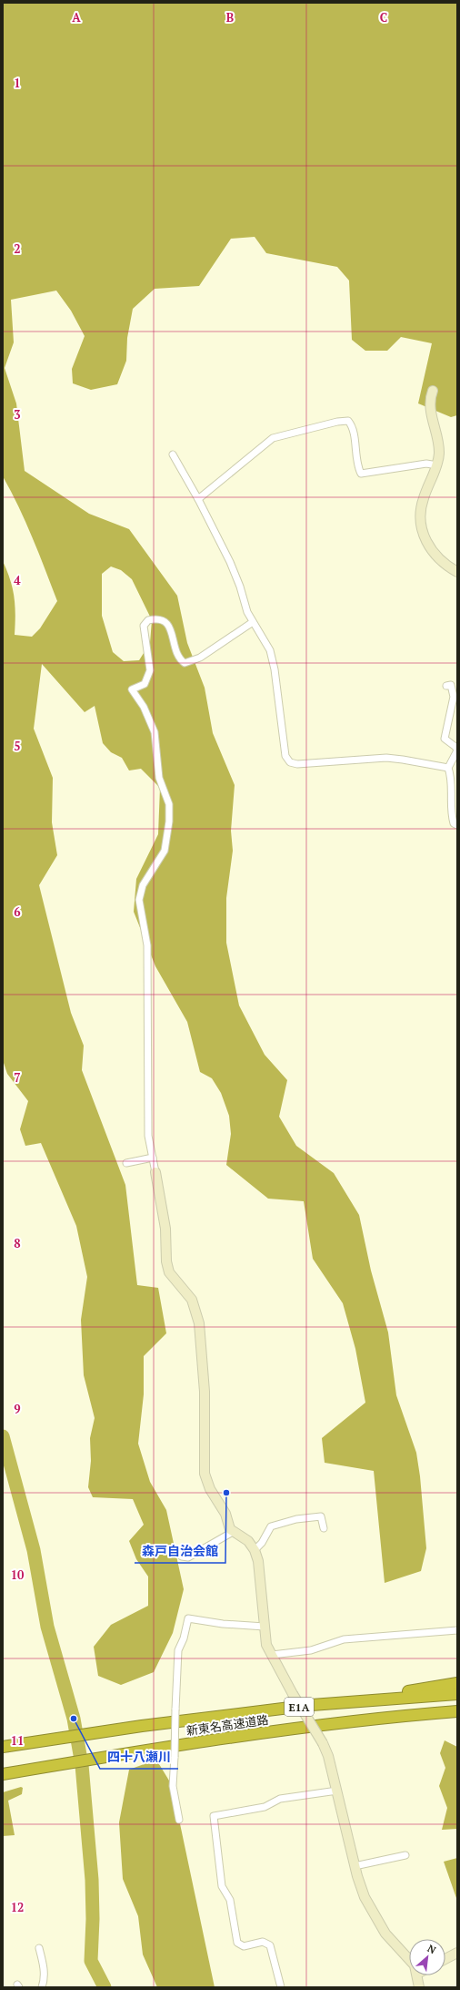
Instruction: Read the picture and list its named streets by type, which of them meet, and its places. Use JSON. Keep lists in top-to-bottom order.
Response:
{
  "streets": {
    "highway": ["E1A", "新東名高速道路"]
  },
  "places": ["森戸自治会館", "四十八瀬川"],
  "north": "top right",
  "grid": {
    "columns": ["A", "B", "C"],
    "rows": [
      "1",
      "2",
      "3",
      "4",
      "5",
      "6",
      "7",
      "8",
      "9",
      "10",
      "11",
      "12"
    ]
  }
}
